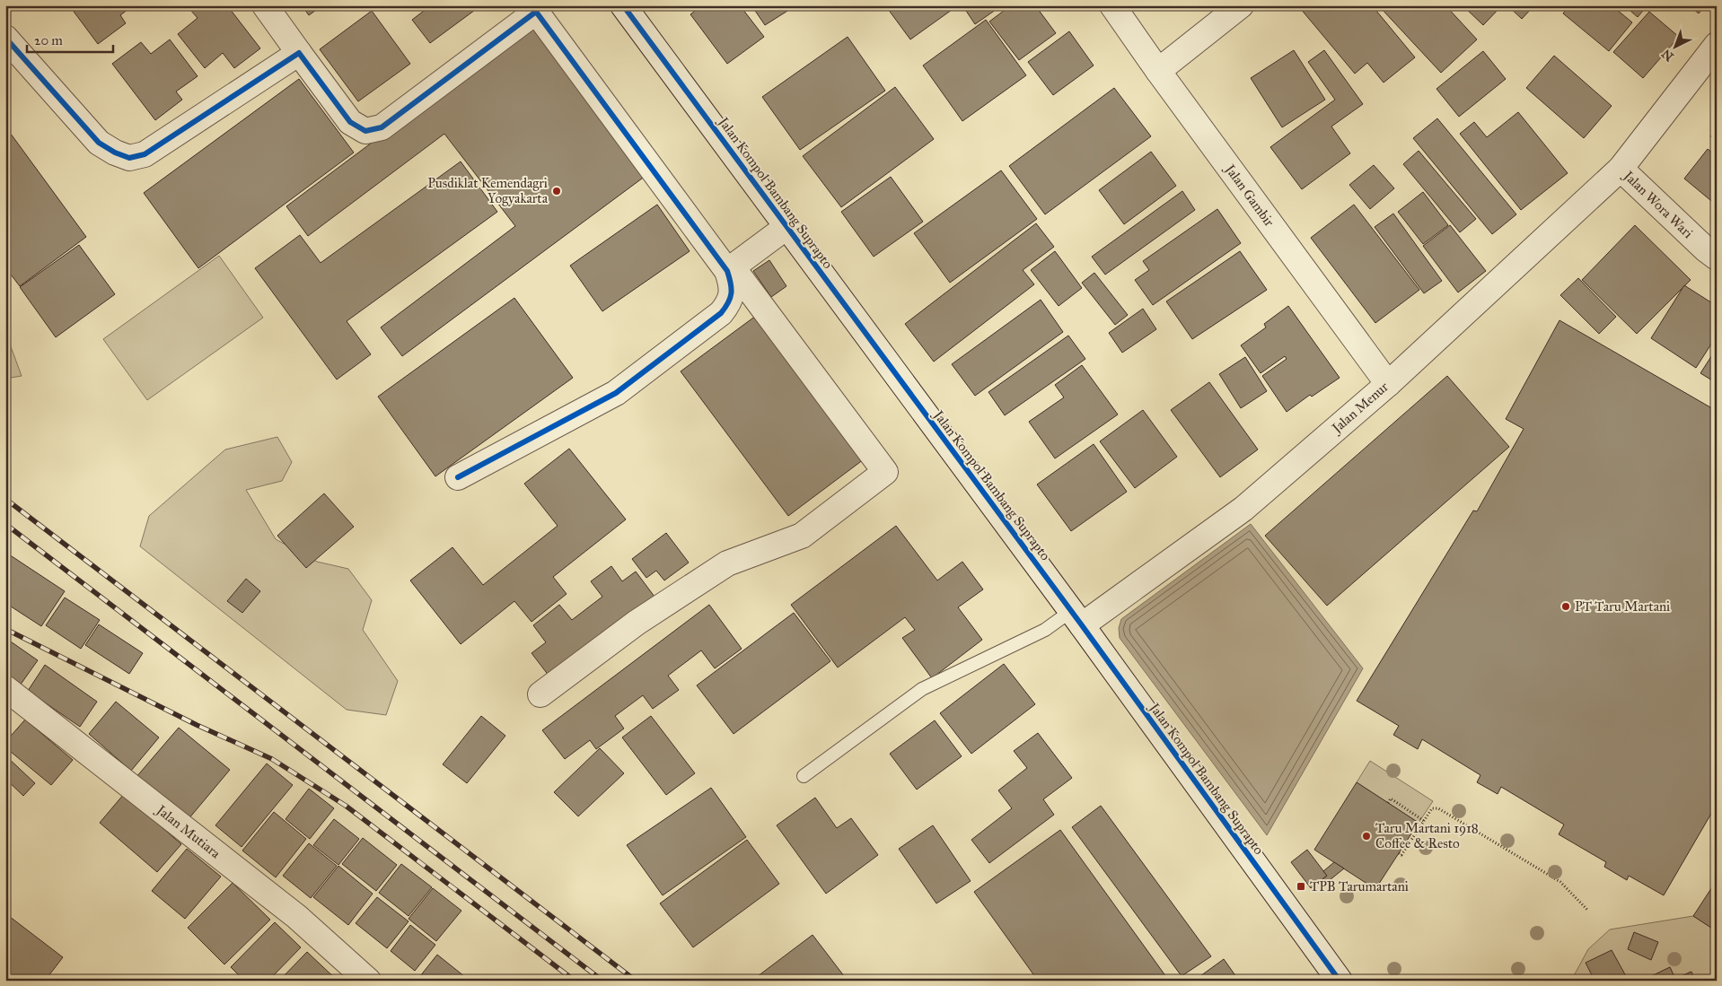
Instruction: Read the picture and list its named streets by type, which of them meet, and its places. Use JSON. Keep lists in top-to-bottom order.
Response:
{
  "streets": {
    "street": [
      "Jalan Kompol Bambang Suprapto",
      "Jalan Gambir",
      "Jalan Wora Wari",
      "Jalan Menur",
      "Jalan Mutiara"
    ]
  },
  "crossings": [
    ["Jalan Kompol Bambang Suprapto", "Jalan Menur"],
    ["Jalan Gambir", "Jalan Menur"],
    ["Jalan Wora Wari", "Jalan Menur"]
  ],
  "places": {
    "other": ["Pusdiklat Kemendagri Yogyakarta", "PT Taru Martani", "Taru Martani 1918 Coffee & Resto"],
    "transit": ["TPB Tarumartani"]
  },
  "scale_bar": "20 m",
  "north": "bottom left"
}
